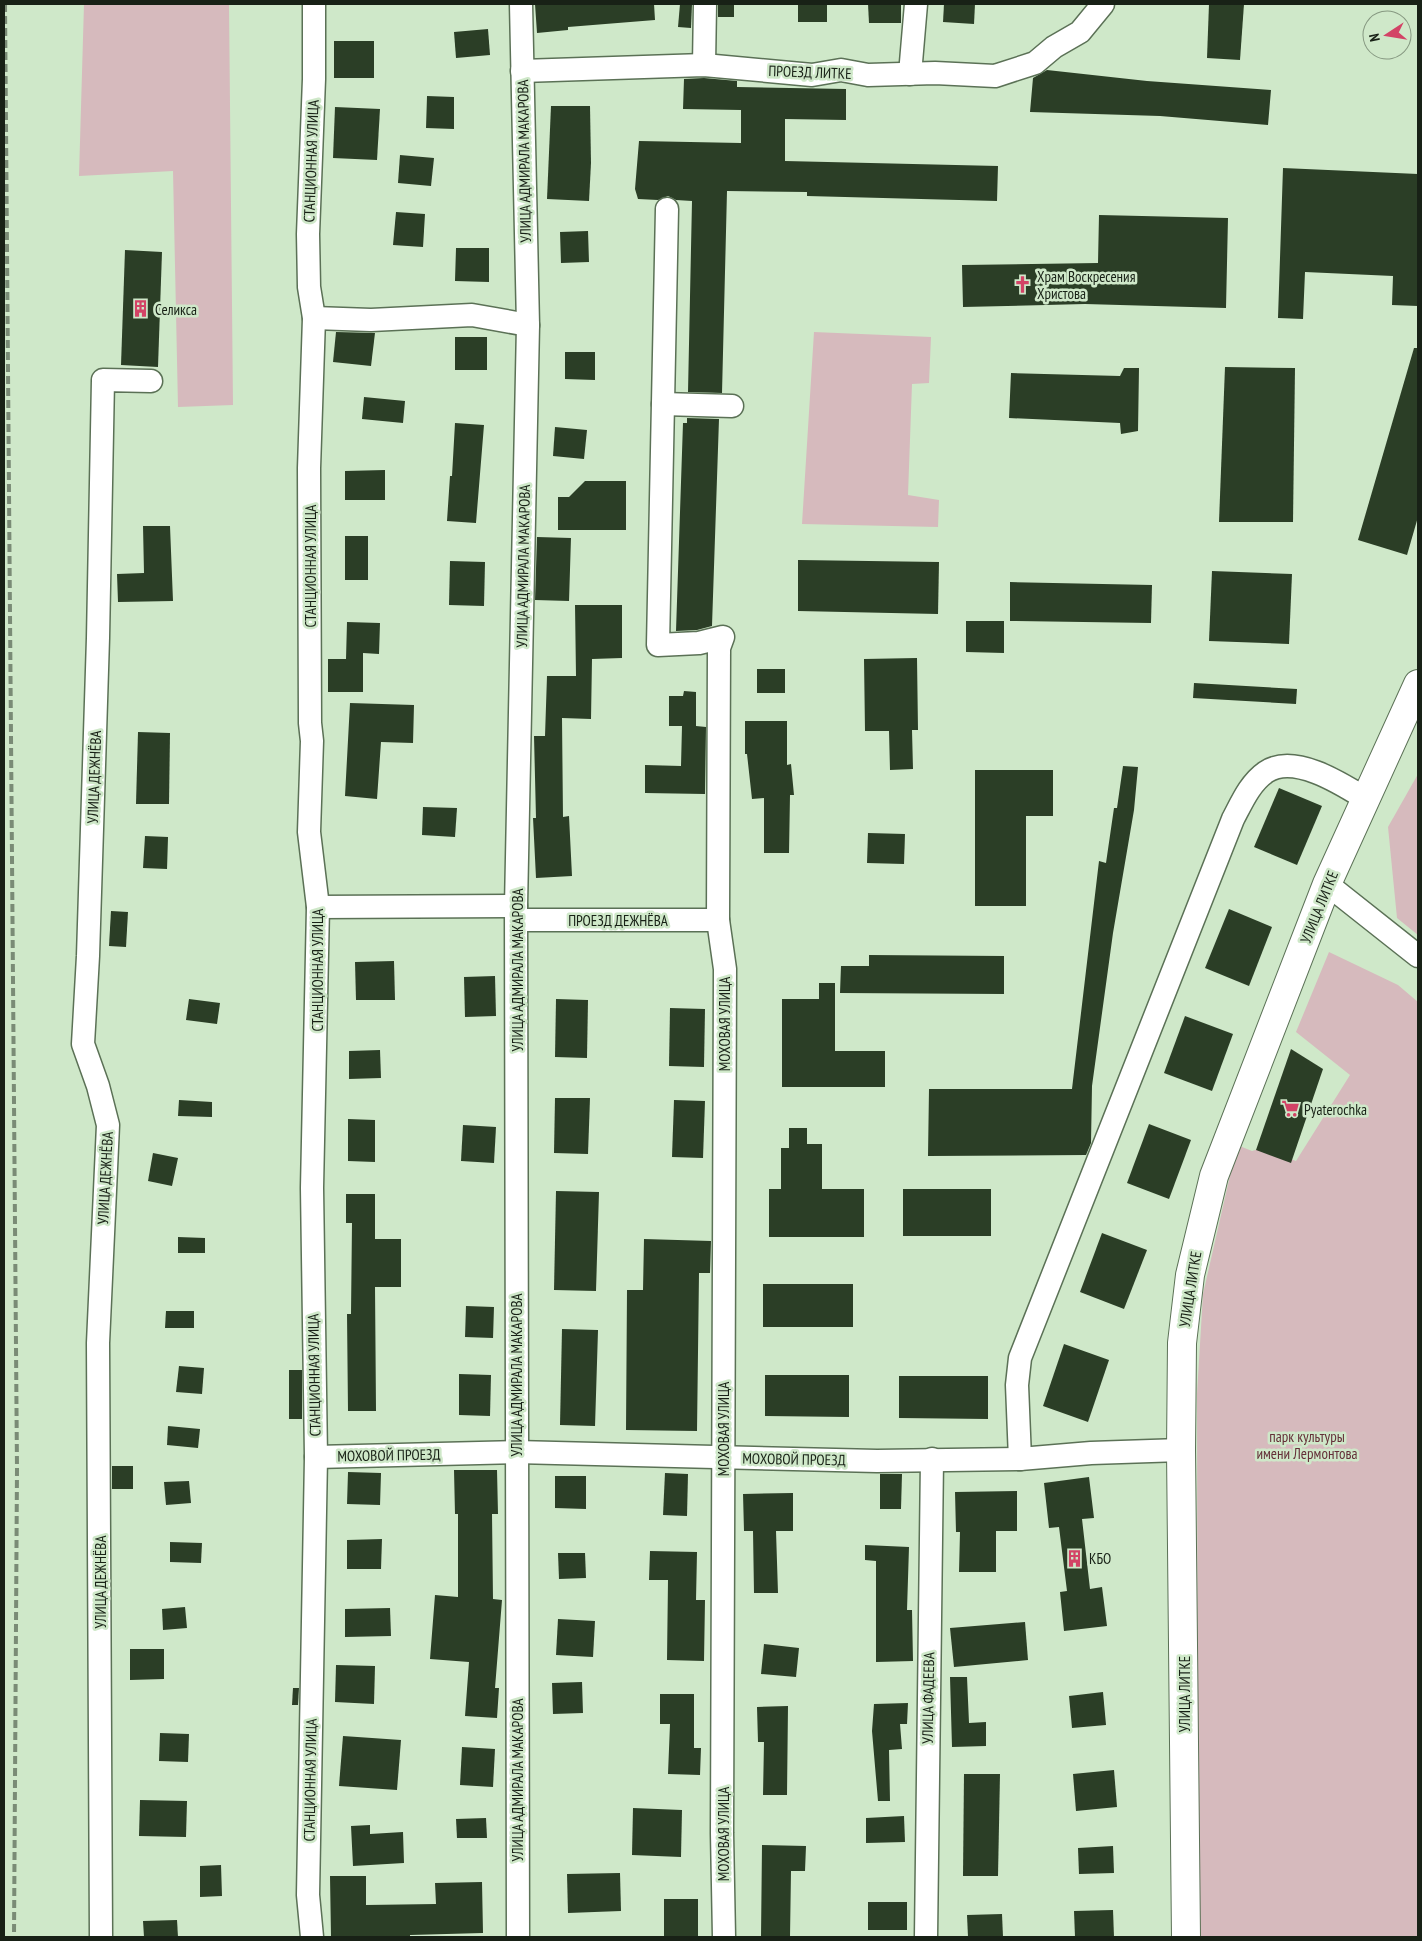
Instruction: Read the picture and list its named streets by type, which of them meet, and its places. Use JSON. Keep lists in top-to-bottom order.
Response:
{
  "streets": {
    "main road": ["УЛИЦА ЛИТКЕ"],
    "street": [
      "ПРОЕЗД ЛИТКЕ",
      "СТАНЦИОННАЯ УЛИЦА",
      "УЛИЦА АДМИРАЛА МАКАРОВА",
      "УЛИЦА ДЕЖНЁВА",
      "ПРОЕЗД ДЕЖНЁВА",
      "МОХОВАЯ УЛИЦА",
      "МОХОВОЙ ПРОЕЗД",
      "УЛИЦА ФАДЕЕВА"
    ]
  },
  "crossings": [
    ["ПРОЕЗД ЛИТКЕ", "УЛИЦА АДМИРАЛА МАКАРОВА"],
    ["СТАНЦИОННАЯ УЛИЦА", "ПРОЕЗД ДЕЖНЁВА"],
    ["СТАНЦИОННАЯ УЛИЦА", "МОХОВОЙ ПРОЕЗД"],
    ["УЛИЦА АДМИРАЛА МАКАРОВА", "ПРОЕЗД ДЕЖНЁВА"],
    ["УЛИЦА АДМИРАЛА МАКАРОВА", "МОХОВОЙ ПРОЕЗД"],
    ["УЛИЦА ЛИТКЕ", "МОХОВОЙ ПРОЕЗД"],
    ["ПРОЕЗД ДЕЖНЁВА", "МОХОВАЯ УЛИЦА"],
    ["МОХОВАЯ УЛИЦА", "МОХОВОЙ ПРОЕЗД"],
    ["МОХОВОЙ ПРОЕЗД", "УЛИЦА ФАДЕЕВА"]
  ],
  "parks": ["парк культуры имени Лермонтова"],
  "places": {
    "church": ["Храм Воскресения Христова"],
    "building": ["Селикса", "КБО"],
    "supermarket": ["Pyaterochka"]
  },
  "north": "left"
}
